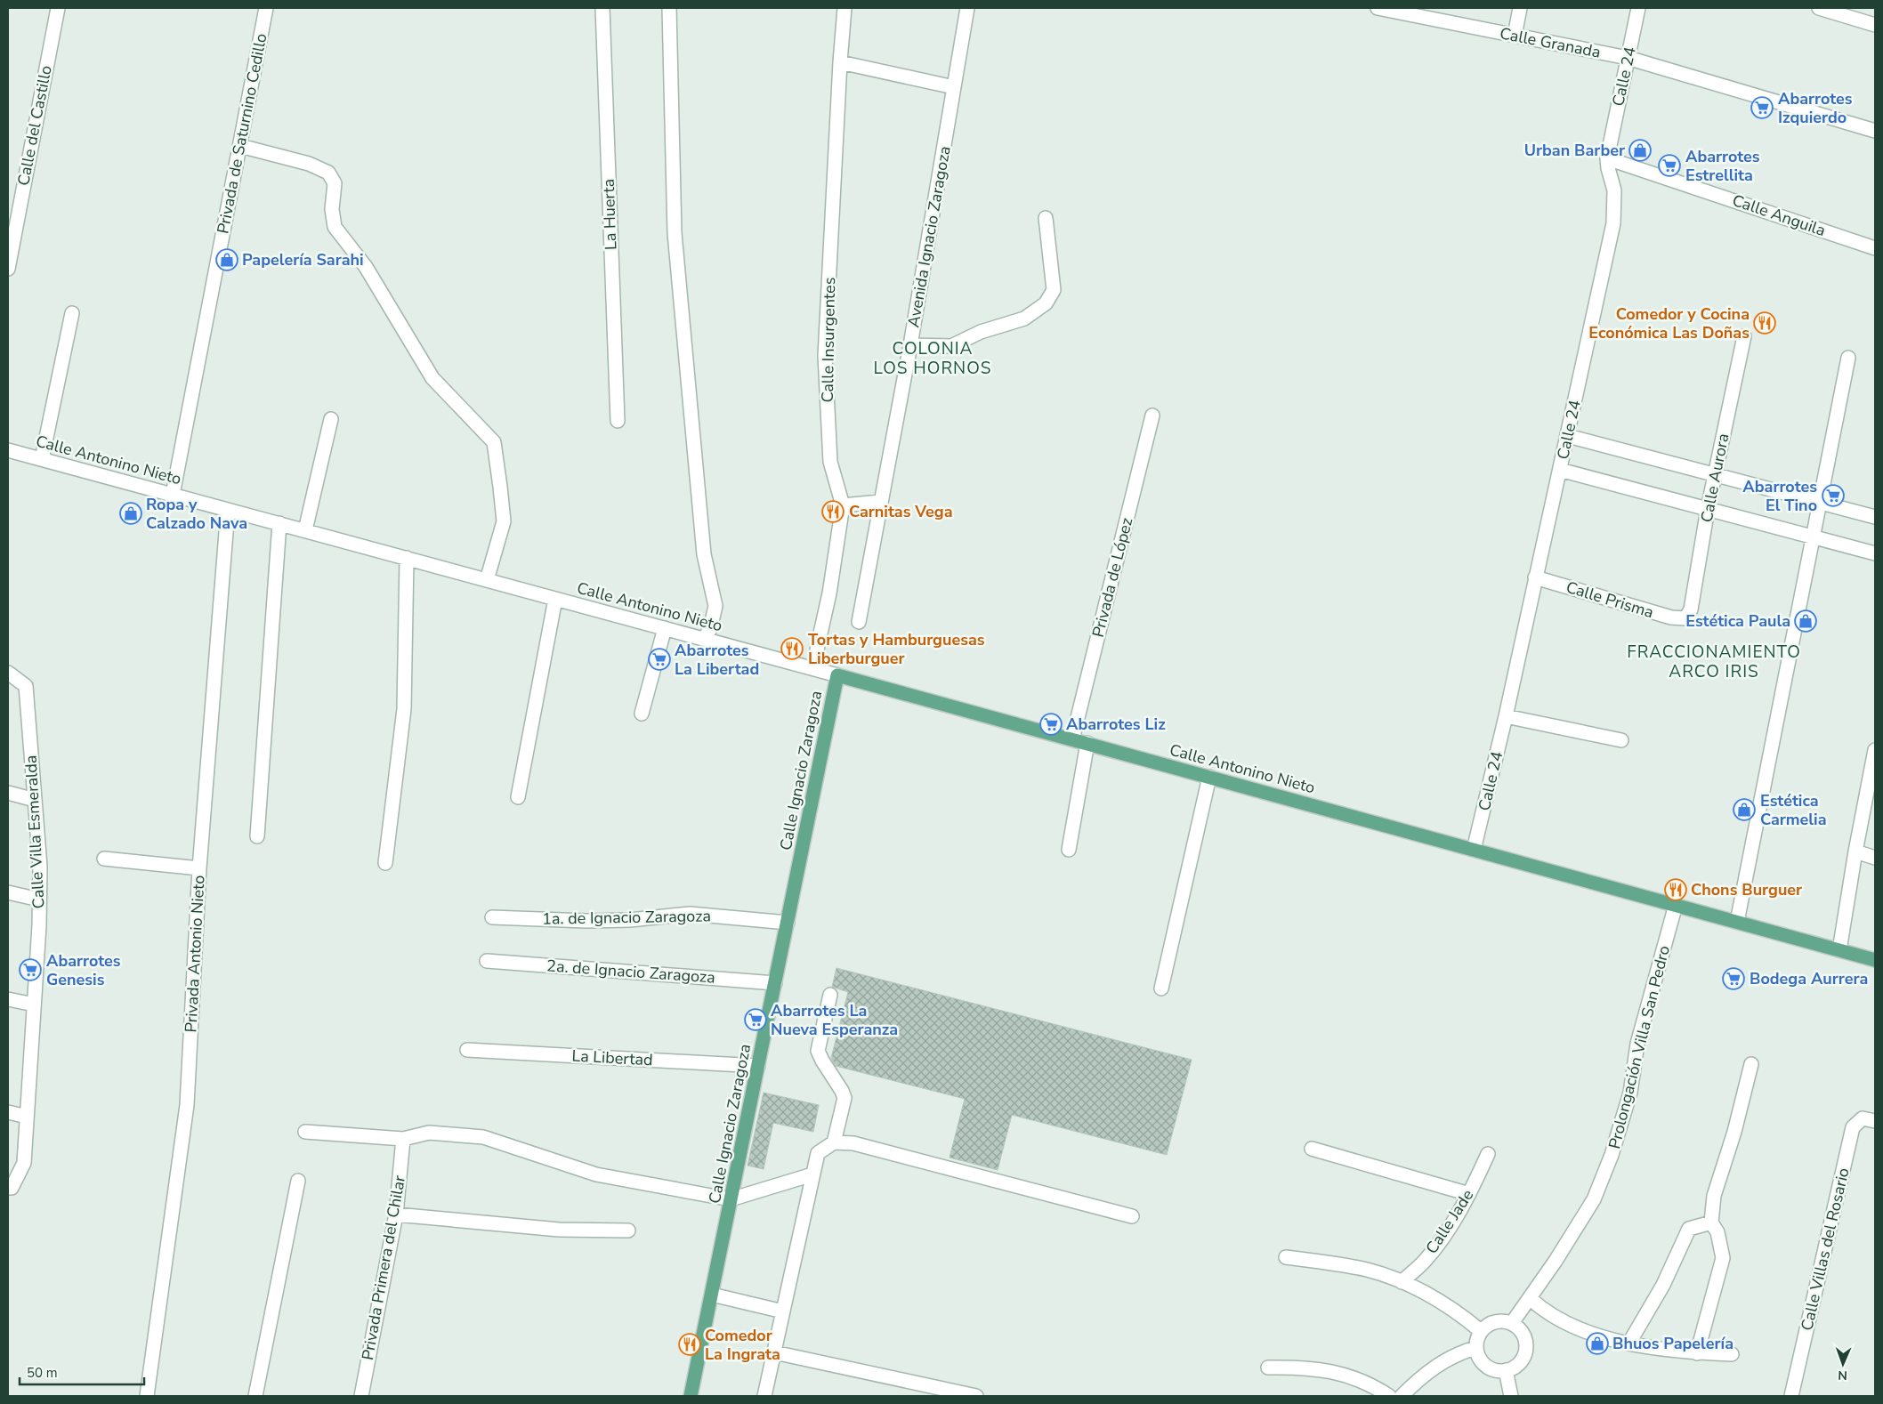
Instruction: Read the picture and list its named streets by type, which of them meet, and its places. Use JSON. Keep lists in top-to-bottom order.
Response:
{
  "streets": {
    "main road": ["Calle Antonino Nieto", "Calle Ignacio Zaragoza"],
    "street": [
      "Calle Granada",
      "Calle 24",
      "Calle del Castillo",
      "Privada de Saturnino Cedillo",
      "La Huerta",
      "Calle Anguila",
      "Avenida Ignacio Zaragoza",
      "Calle Insurgentes",
      "Calle Aurora",
      "Privada de López",
      "Calle Prisma",
      "Calle Villa Esmeralda",
      "1a. de Ignacio Zaragoza",
      "Privada Antonio Nieto",
      "2a. de Ignacio Zaragoza",
      "Prolongación Villa San Pedro",
      "La Libertad",
      "Calle Jade",
      "Calle Villas del Rosario",
      "Privada Primera del Chilar"
    ]
  },
  "crossings": [
    ["Calle Granada", "Calle 24"],
    ["Calle 24", "Calle Anguila"],
    ["Calle 24", "Calle Antonino Nieto"],
    ["Calle 24", "Calle Prisma"],
    ["Privada de Saturnino Cedillo", "Calle Antonino Nieto"],
    ["Calle Insurgentes", "Calle Antonino Nieto"],
    ["Calle Antonino Nieto", "Privada de López"],
    ["Calle Antonino Nieto", "Calle Ignacio Zaragoza"],
    ["Calle Antonino Nieto", "Privada Antonio Nieto"],
    ["Calle Antonino Nieto", "Prolongación Villa San Pedro"],
    ["Calle Aurora", "Calle Prisma"],
    ["Calle Ignacio Zaragoza", "1a. de Ignacio Zaragoza"],
    ["Calle Ignacio Zaragoza", "2a. de Ignacio Zaragoza"],
    ["Calle Ignacio Zaragoza", "La Libertad"]
  ],
  "districts": ["COLONIA LOS HORNOS", "FRACCIONAMIENTO ARCO IRIS"],
  "places": {
    "supermarket": [
      "Abarrotes Izquierdo",
      "Abarrotes Estrellita",
      "Abarrotes El Tino",
      "Abarrotes La Libertad",
      "Abarrotes Liz",
      "Abarrotes Genesis",
      "Bodega Aurrera",
      "Abarrotes La Nueva Esperanza"
    ],
    "shop": [
      "Urban Barber",
      "Papelería Sarahi",
      "Ropa y Calzado Nava",
      "Estética Paula",
      "Estética Carmelia",
      "Bhuos Papelería"
    ],
    "restaurant": [
      "Comedor y Cocina Económica Las Doñas",
      "Carnitas Vega",
      "Tortas y Hamburguesas Liberburguer",
      "Chons Burguer",
      "Comedor La Ingrata"
    ]
  },
  "scale_bar": "50 m",
  "north": "bottom"
}
